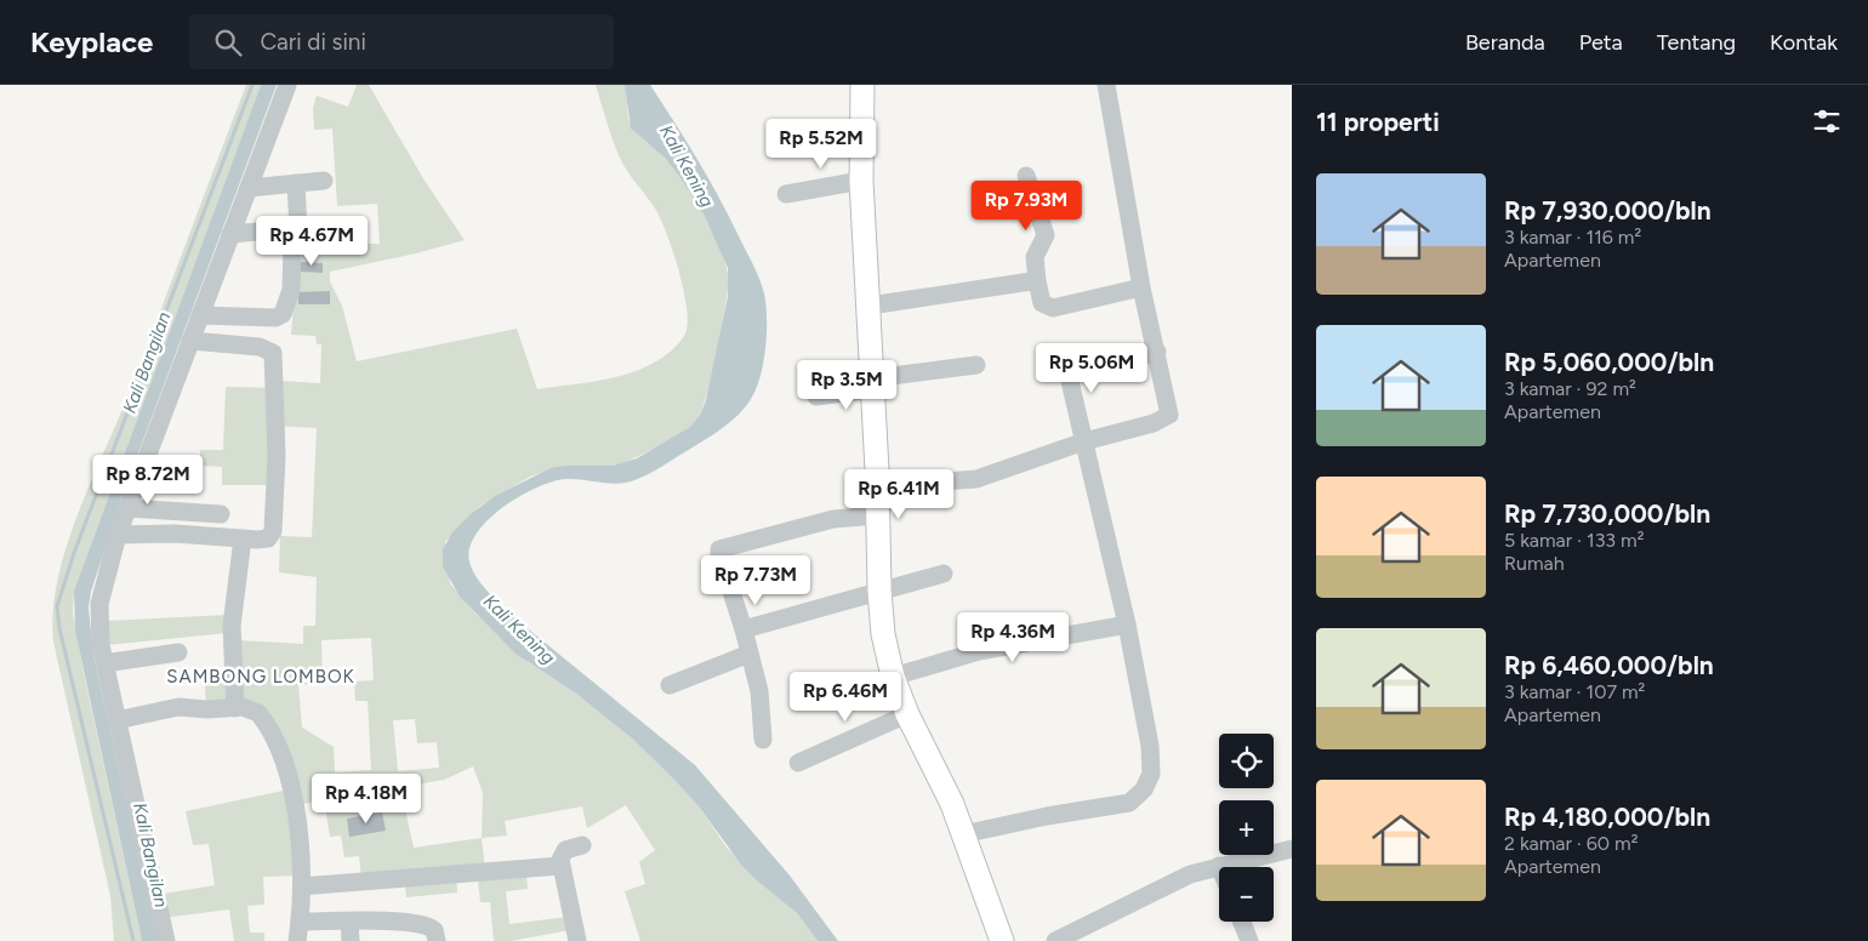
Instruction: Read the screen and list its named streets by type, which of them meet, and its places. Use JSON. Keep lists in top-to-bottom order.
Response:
{
  "districts": ["SAMBONG LOMBOK"],
  "water": ["Kali Kening", "Kali Bangilan"],
  "page": {
    "header": "Keyplace",
    "search": "Cari di sini",
    "nav": [
      "Beranda",
      "Peta",
      "Tentang",
      "Kontak"
    ],
    "heading": "11 properti",
    "price": [
      "Rp 5.52M",
      "Rp 7.93M",
      "Rp 4.67M",
      "Rp 5.06M",
      "Rp 3.5M",
      "Rp 8.72M",
      "Rp 6.41M",
      "Rp 7.73M",
      "Rp 4.36M",
      "Rp 6.46M",
      "Rp 4.18M"
    ],
    "list": [
      {
        "name": "Rp 7,930,000/bln",
        "note": "3 kamar · 116 m² · Apartemen"
      },
      {
        "name": "Rp 5,060,000/bln",
        "note": "3 kamar · 92 m² · Apartemen"
      },
      {
        "name": "Rp 7,730,000/bln",
        "note": "5 kamar · 133 m² · Rumah"
      },
      {
        "name": "Rp 6,460,000/bln",
        "note": "3 kamar · 107 m² · Apartemen"
      },
      {
        "name": "Rp 4,180,000/bln",
        "note": "2 kamar · 60 m² · Apartemen"
      }
    ],
    "map_buttons": ["+", "−"]
  }
}
